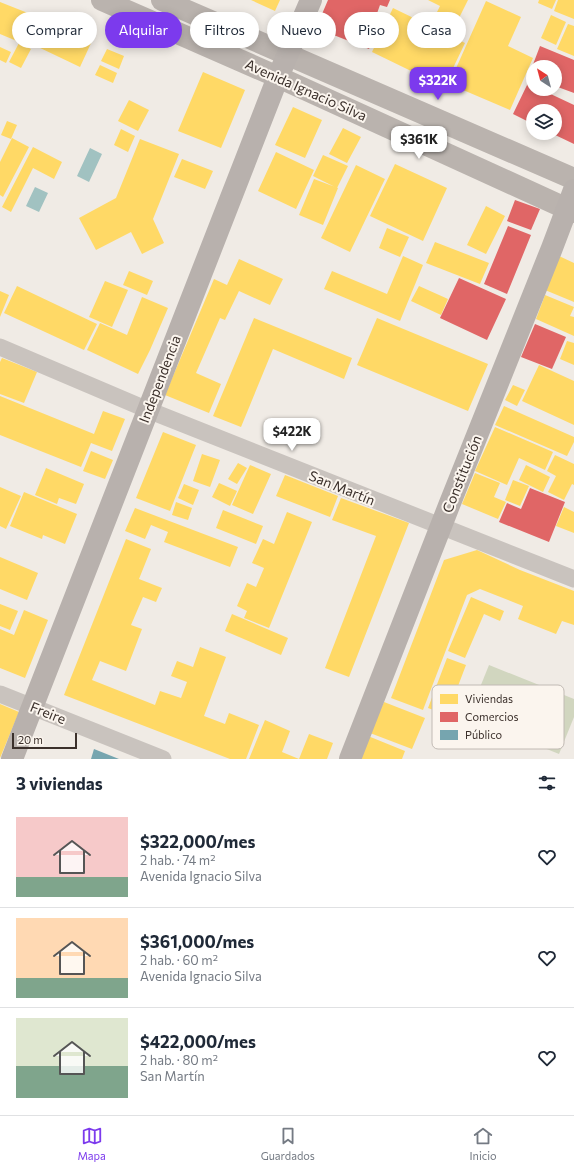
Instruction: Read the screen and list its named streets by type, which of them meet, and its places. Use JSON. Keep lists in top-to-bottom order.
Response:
{
  "streets": {
    "main road": ["Avenida Ignacio Silva", "Independencia", "Constitución"],
    "street": ["San Martín", "Freire"]
  },
  "crossings": [
    ["Avenida Ignacio Silva", "Independencia"],
    ["Avenida Ignacio Silva", "Constitución"],
    ["Independencia", "San Martín"],
    ["Independencia", "Freire"],
    ["Constitución", "San Martín"]
  ],
  "legend": ["Viviendas", "Comercios", "Público"],
  "scale_bar": "20 m",
  "north": "top left",
  "page": {
    "chip": [
      "Comprar",
      "Alquilar",
      "Filtros",
      "Nuevo",
      "Piso",
      "Casa"
    ],
    "price": ["$322K", "$361K", "$422K"],
    "scale": "20 m",
    "heading": "3 viviendas",
    "list": [
      {
        "name": "$322,000/mes",
        "note": "2 hab. · 74 m² · Avenida Ignacio Silva"
      },
      {
        "name": "$361,000/mes",
        "note": "2 hab. · 60 m² · Avenida Ignacio Silva"
      },
      {
        "name": "$422,000/mes",
        "note": "2 hab. · 80 m² · San Martín"
      }
    ],
    "tabs": ["Mapa", "Guardados", "Inicio"]
  }
}
